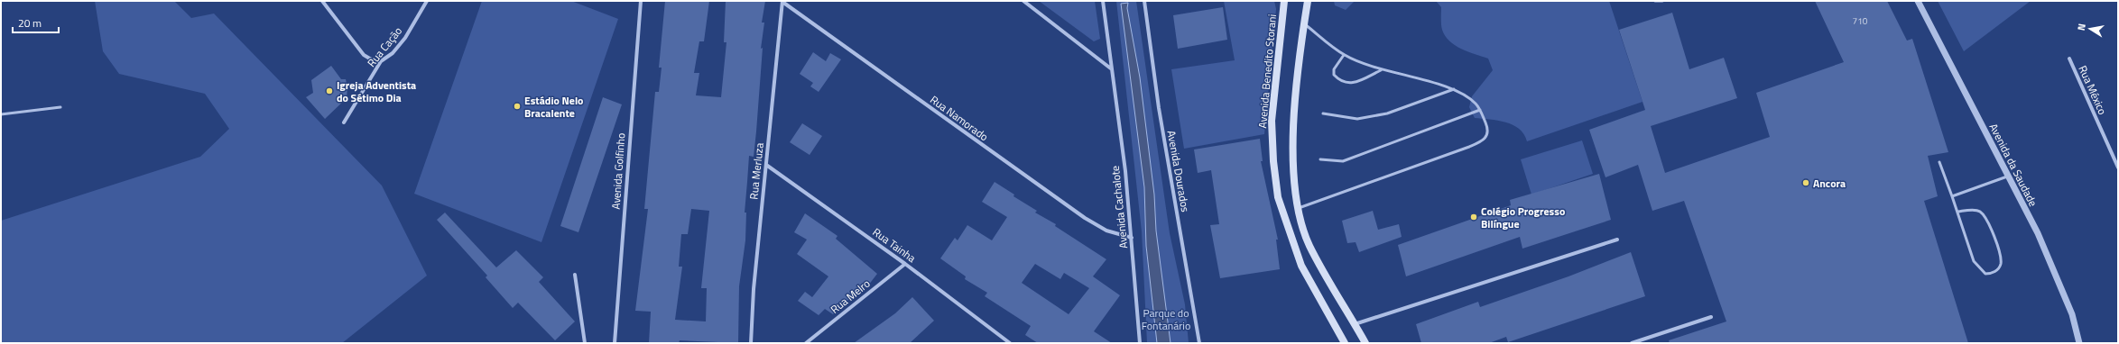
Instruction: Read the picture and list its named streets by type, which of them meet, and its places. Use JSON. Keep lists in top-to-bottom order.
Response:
{
  "streets": {
    "main road": ["Avenida Benedito Storani"],
    "street": [
      "Rua Cação",
      "Rua México",
      "Rua Namorado",
      "Avenida da Saudade",
      "Avenida Golfinho",
      "Rua Merluza",
      "Avenida Dourados",
      "Avenida Cachalote",
      "Rua Tainha",
      "Rua Melro"
    ]
  },
  "crossings": [
    ["Rua Namorado", "Rua Merluza"],
    ["Rua Namorado", "Avenida Cachalote"],
    ["Rua Merluza", "Rua Tainha"],
    ["Rua Tainha", "Rua Melro"]
  ],
  "parks": ["Parque do Fontanário"],
  "places": [
    "Igreja Adventista do Sétimo Dia",
    "Estádio Nelo Bracalente",
    "Ancora",
    "Colégio Progresso Bilíngue"
  ],
  "house_numbers": ["710"],
  "scale_bar": "20 m",
  "north": "left"
}
